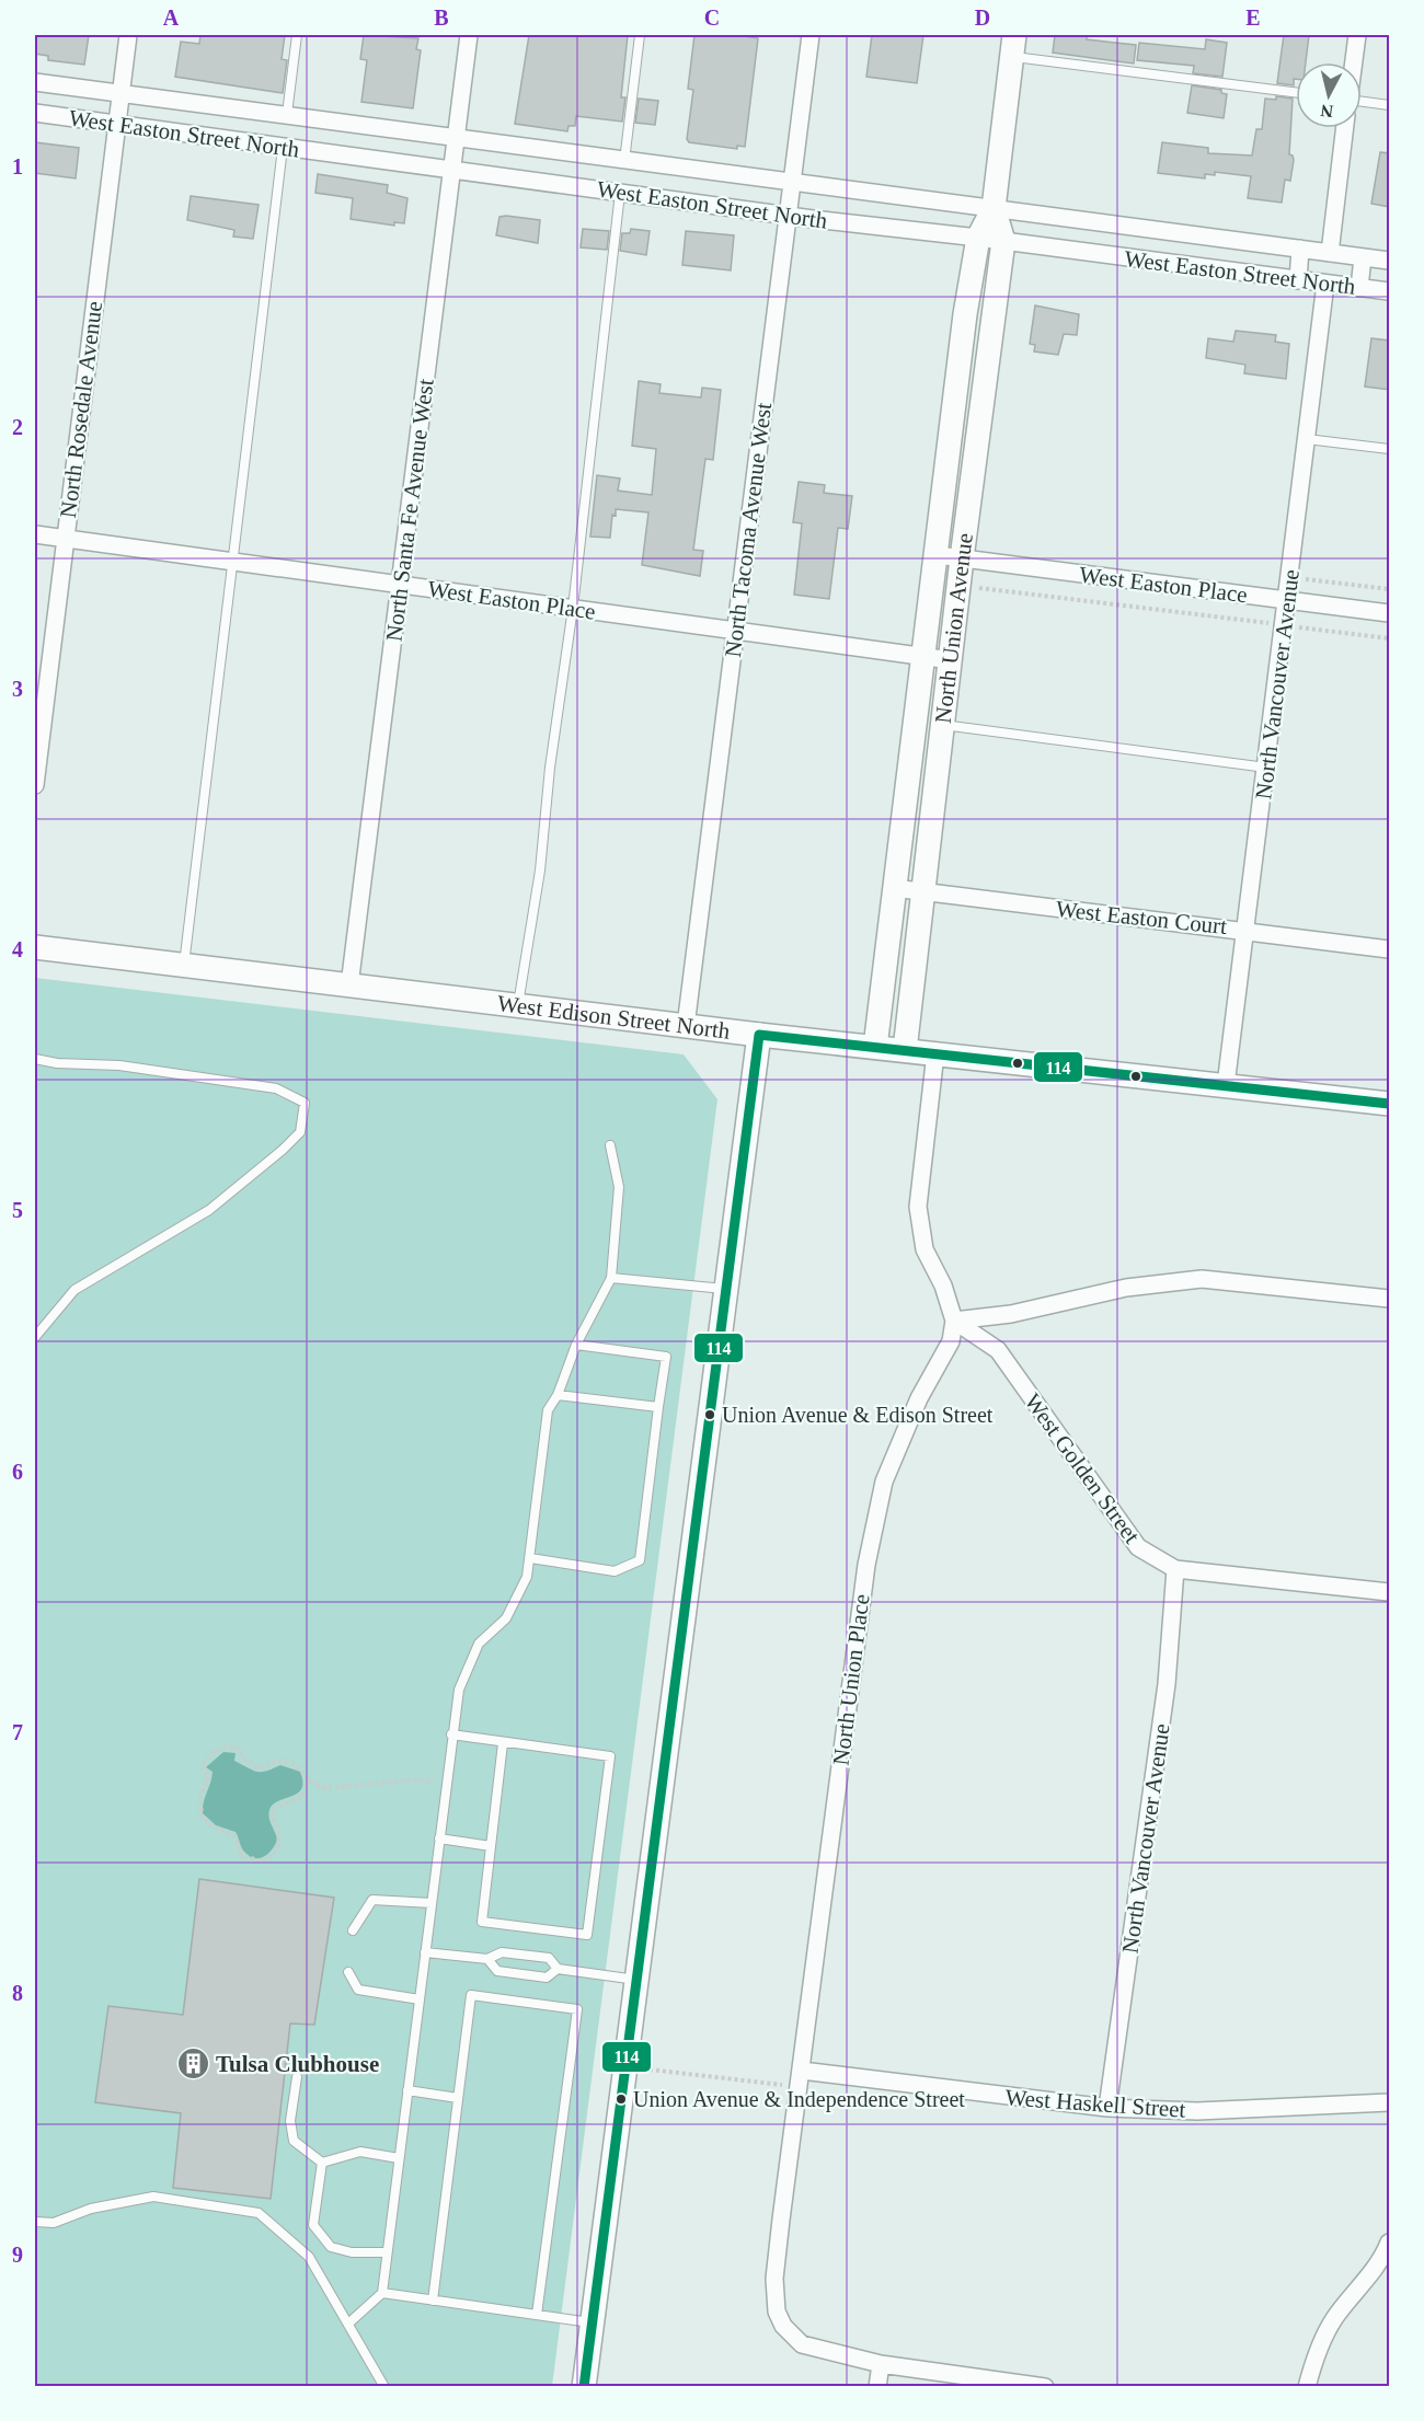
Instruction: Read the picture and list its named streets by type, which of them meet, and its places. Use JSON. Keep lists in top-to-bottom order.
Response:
{
  "streets": {
    "street": [
      "West Easton Street North",
      "North Rosedale Avenue",
      "North Santa Fe Avenue West",
      "North Tacoma Avenue West",
      "West Easton Place",
      "North Union Avenue",
      "North Vancouver Avenue",
      "West Easton Court",
      "West Edison Street North",
      "West Golden Street",
      "North Union Place",
      "West Haskell Street"
    ]
  },
  "crossings": [
    ["West Easton Street North", "North Rosedale Avenue"],
    ["West Easton Street North", "North Santa Fe Avenue West"],
    ["West Easton Street North", "North Tacoma Avenue West"],
    ["West Easton Street North", "North Union Avenue"],
    ["West Easton Street North", "North Vancouver Avenue"],
    ["North Rosedale Avenue", "West Easton Place"],
    ["North Santa Fe Avenue West", "West Easton Place"],
    ["North Santa Fe Avenue West", "West Edison Street North"],
    ["North Tacoma Avenue West", "West Easton Place"],
    ["North Tacoma Avenue West", "West Edison Street North"],
    ["West Easton Place", "North Union Avenue"],
    ["West Easton Place", "North Vancouver Avenue"],
    ["North Union Avenue", "West Easton Court"],
    ["North Union Avenue", "West Edison Street North"],
    ["North Vancouver Avenue", "West Easton Court"],
    ["North Vancouver Avenue", "West Edison Street North"],
    ["North Vancouver Avenue", "West Golden Street"],
    ["North Vancouver Avenue", "West Haskell Street"],
    ["West Golden Street", "North Union Place"],
    ["North Union Place", "West Haskell Street"]
  ],
  "places": {
    "other": ["Union Avenue & Edison Street", "Union Avenue & Independence Street"],
    "building": ["Tulsa Clubhouse"]
  },
  "lines": ["transit line 114"],
  "north": "bottom",
  "grid": {
    "columns": [
      "A",
      "B",
      "C",
      "D",
      "E"
    ],
    "rows": [
      "1",
      "2",
      "3",
      "4",
      "5",
      "6",
      "7",
      "8",
      "9"
    ]
  }
}
